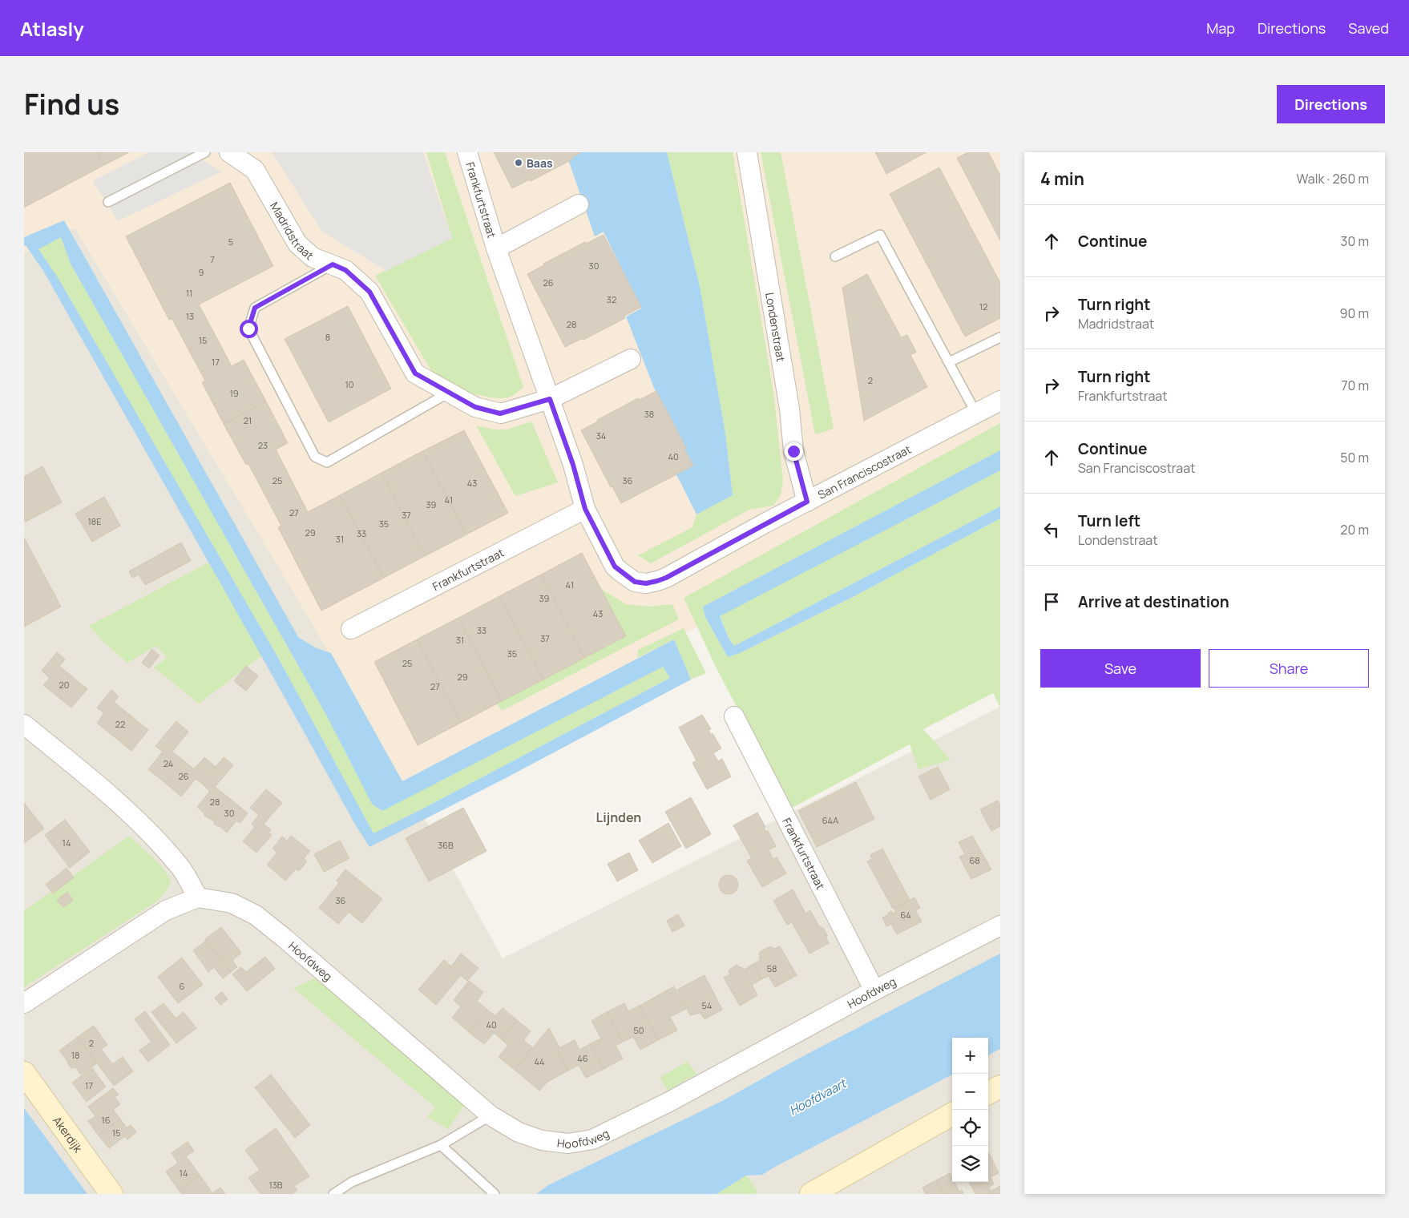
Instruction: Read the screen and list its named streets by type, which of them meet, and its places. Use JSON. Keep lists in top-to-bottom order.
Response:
{
  "streets": {
    "street": [
      "Frankfurtstraat",
      "Madridstraat",
      "Londenstraat",
      "San Franciscostraat",
      "Hoofdweg",
      "Akerdijk"
    ]
  },
  "crossings": [
    ["Frankfurtstraat", "Madridstraat"],
    ["Frankfurtstraat", "San Franciscostraat"],
    ["Frankfurtstraat", "Hoofdweg"],
    ["Londenstraat", "San Franciscostraat"]
  ],
  "districts": ["Lijnden"],
  "water": ["Hoofdvaart"],
  "places": ["Baas"],
  "house_numbers": [
    "5",
    "7",
    "30",
    "9",
    "26",
    "11",
    "32",
    "12",
    "13",
    "28",
    "8",
    "15",
    "17",
    "2",
    "10",
    "19",
    "38",
    "21",
    "34",
    "23",
    "40",
    "25",
    "36",
    "43",
    "41",
    "39",
    "27",
    "37",
    "18E",
    "35",
    "29",
    "33",
    "31",
    "41",
    "39",
    "43",
    "33",
    "37",
    "31",
    "35",
    "25",
    "29",
    "20",
    "27",
    "22",
    "24",
    "26",
    "28",
    "30",
    "64A",
    "14",
    "36B",
    "68",
    "36",
    "64",
    "58",
    "6",
    "54",
    "40",
    "50",
    "2",
    "18",
    "46",
    "44",
    "17",
    "16",
    "15",
    "14",
    "13B"
  ],
  "page": {
    "header": "Atlasly",
    "nav": ["Map", "Directions", "Saved"],
    "title": "Find us",
    "buttons": [
      "Directions",
      ["Save", "Share"]
    ],
    "heading": ["4 min", "Walk · 260 m"],
    "list": [
      ["Continue", "30 m"],
      ["Turn right", "Madridstraat", "90 m"],
      ["Turn right", "Frankfurtstraat", "70 m"],
      ["Continue", "San Franciscostraat", "50 m"],
      ["Turn left", "Londenstraat", "20 m"],
      "Arrive at destination"
    ],
    "map_buttons": ["+", "−"]
  }
}
